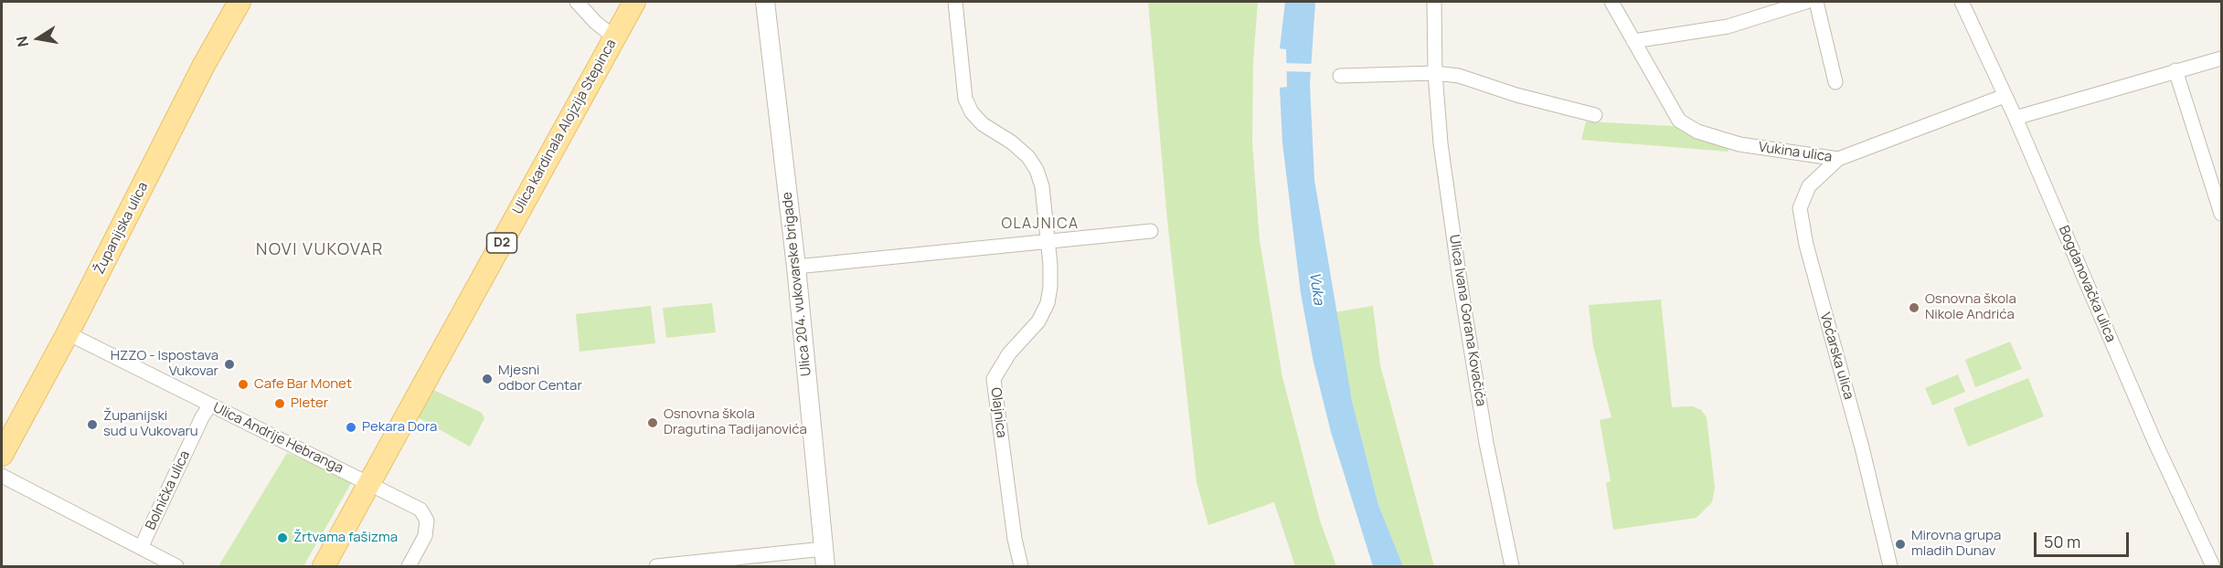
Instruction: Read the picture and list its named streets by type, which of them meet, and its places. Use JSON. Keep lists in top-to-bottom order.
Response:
{
  "streets": {
    "main road": ["Ulica kardinala Alojzija Stepinca", "Županijska ulica", "D2"],
    "street": [
      "Vukina ulica",
      "Ulica 204. vukovarske brigade",
      "Bogdanovačka ulica",
      "Ulica Ivana Gorana Kovačića",
      "Voćarska ulica",
      "Olajnica",
      "Ulica Andrije Hebranga",
      "Bolnička ulica"
    ]
  },
  "crossings": [
    ["Ulica kardinala Alojzija Stepinca", "D2"],
    ["Ulica kardinala Alojzija Stepinca", "Ulica Andrije Hebranga"],
    ["Vukina ulica", "Bogdanovačka ulica"],
    ["Vukina ulica", "Voćarska ulica"],
    ["Županijska ulica", "Ulica Andrije Hebranga"],
    ["D2", "Ulica Andrije Hebranga"],
    ["Ulica Andrije Hebranga", "Bolnička ulica"]
  ],
  "districts": ["OLAJNICA", "NOVI VUKOVAR"],
  "water": ["Vuka"],
  "places": [
    "Osnovna škola Nikole Andrića",
    "HZZO - Ispostava Vukovar",
    "Mjesni odbor Centar",
    "Cafe Bar Monet",
    "Pleter",
    "Osnovna škola Dragutina Tadijanovića",
    "Županijski sud u Vukovaru",
    "Pekara Dora",
    "Žrtvama fašizma",
    "Mirovna grupa mladih Dunav"
  ],
  "scale_bar": "50 m",
  "north": "left"
}
